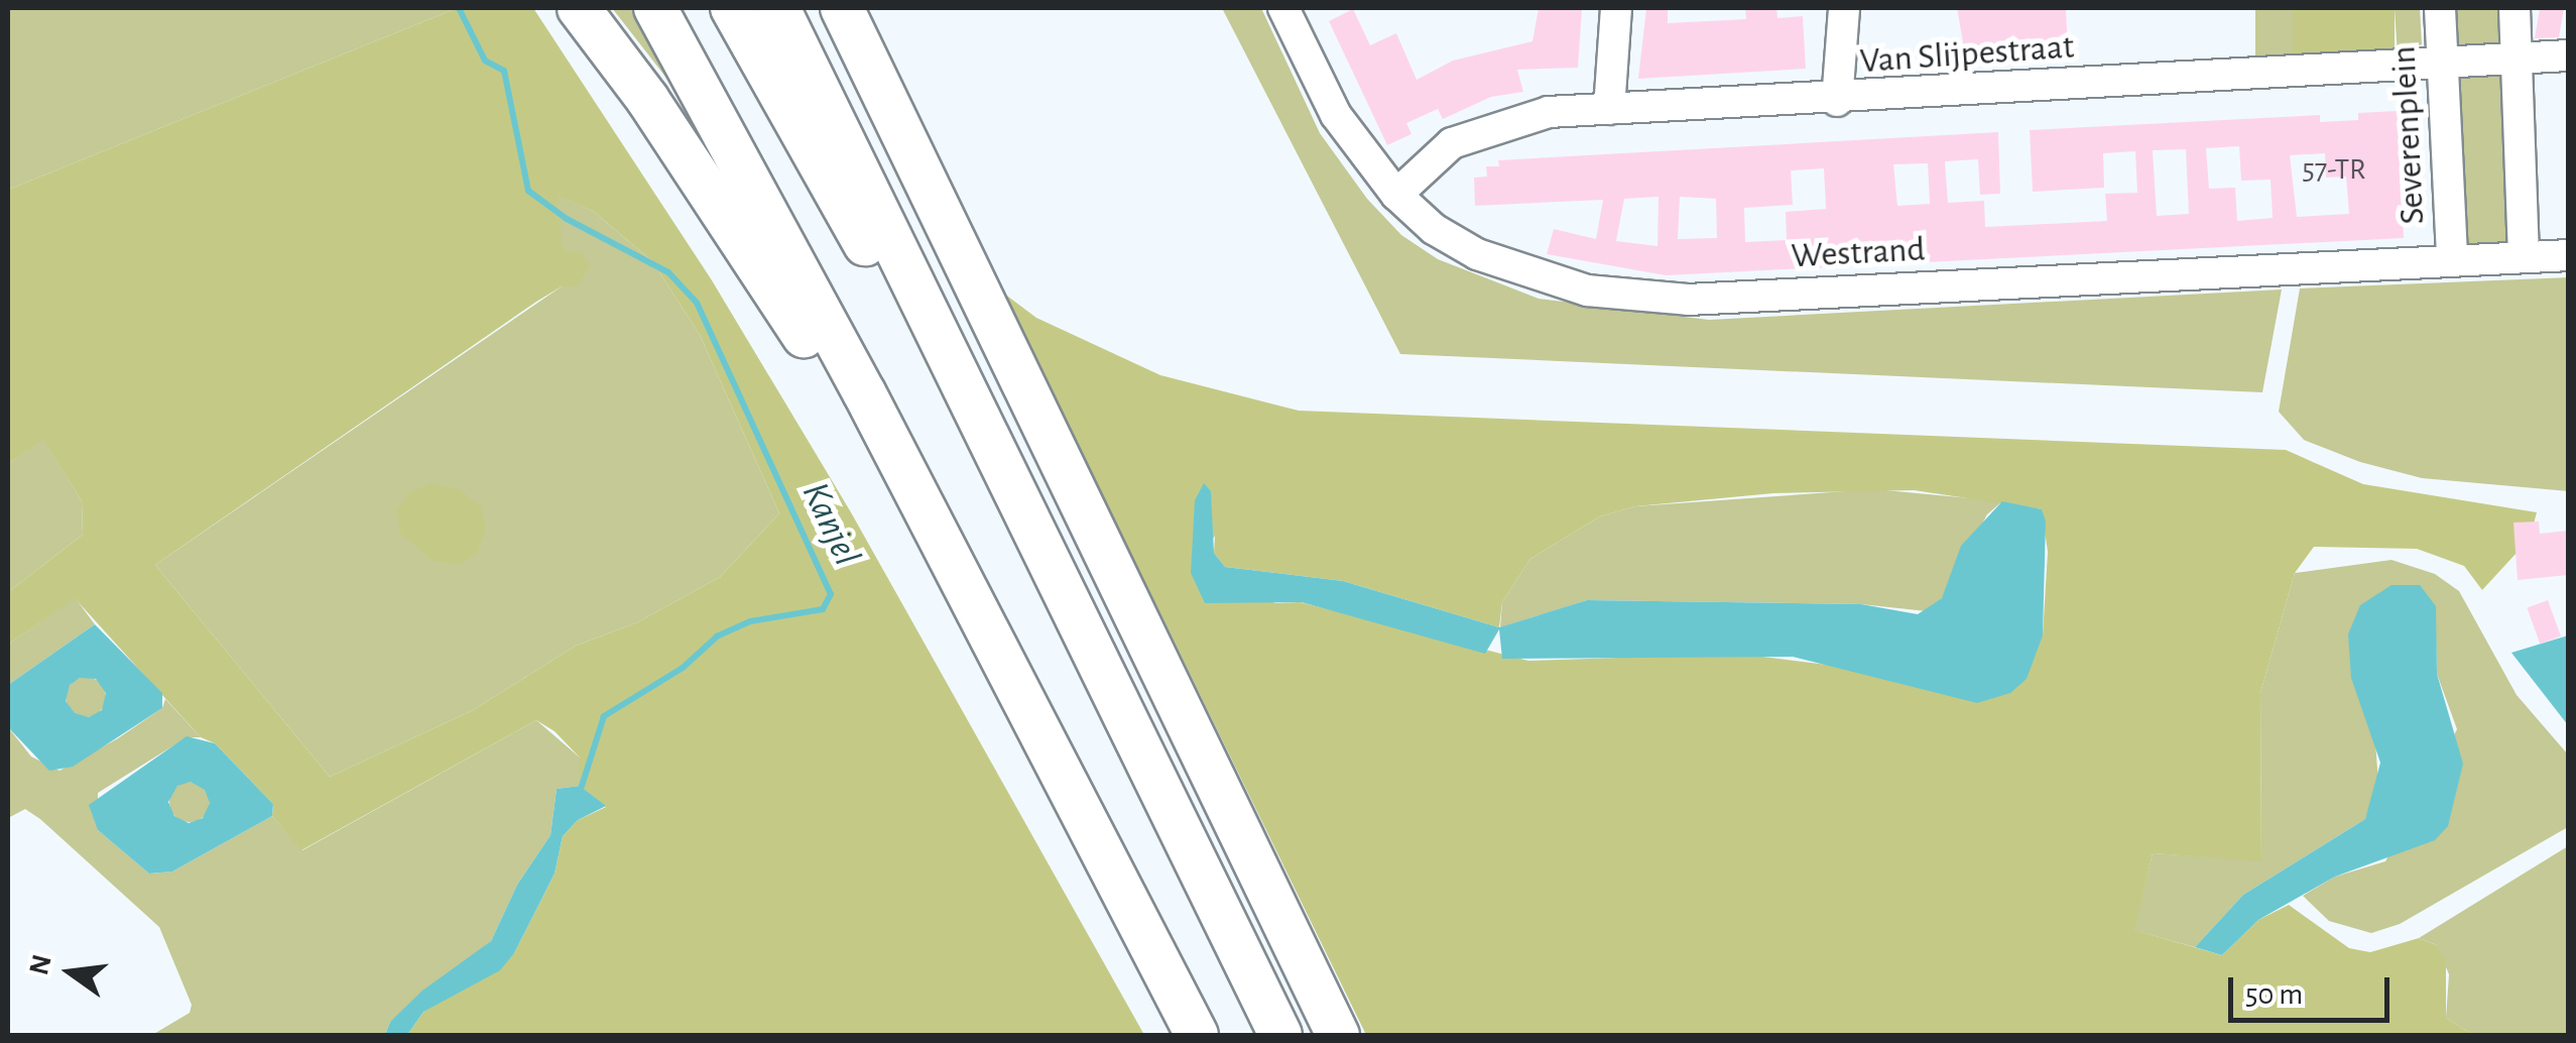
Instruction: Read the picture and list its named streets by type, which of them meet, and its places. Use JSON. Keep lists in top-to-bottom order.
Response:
{
  "streets": {
    "street": ["Van Slijpestraat", "Severenplein", "Westrand"]
  },
  "crossings": [
    ["Van Slijpestraat", "Severenplein"],
    ["Van Slijpestraat", "Westrand"],
    ["Severenplein", "Westrand"]
  ],
  "water": ["Kanjel"],
  "house_numbers": ["57-TR"],
  "scale_bar": "50 m",
  "north": "left"
}
